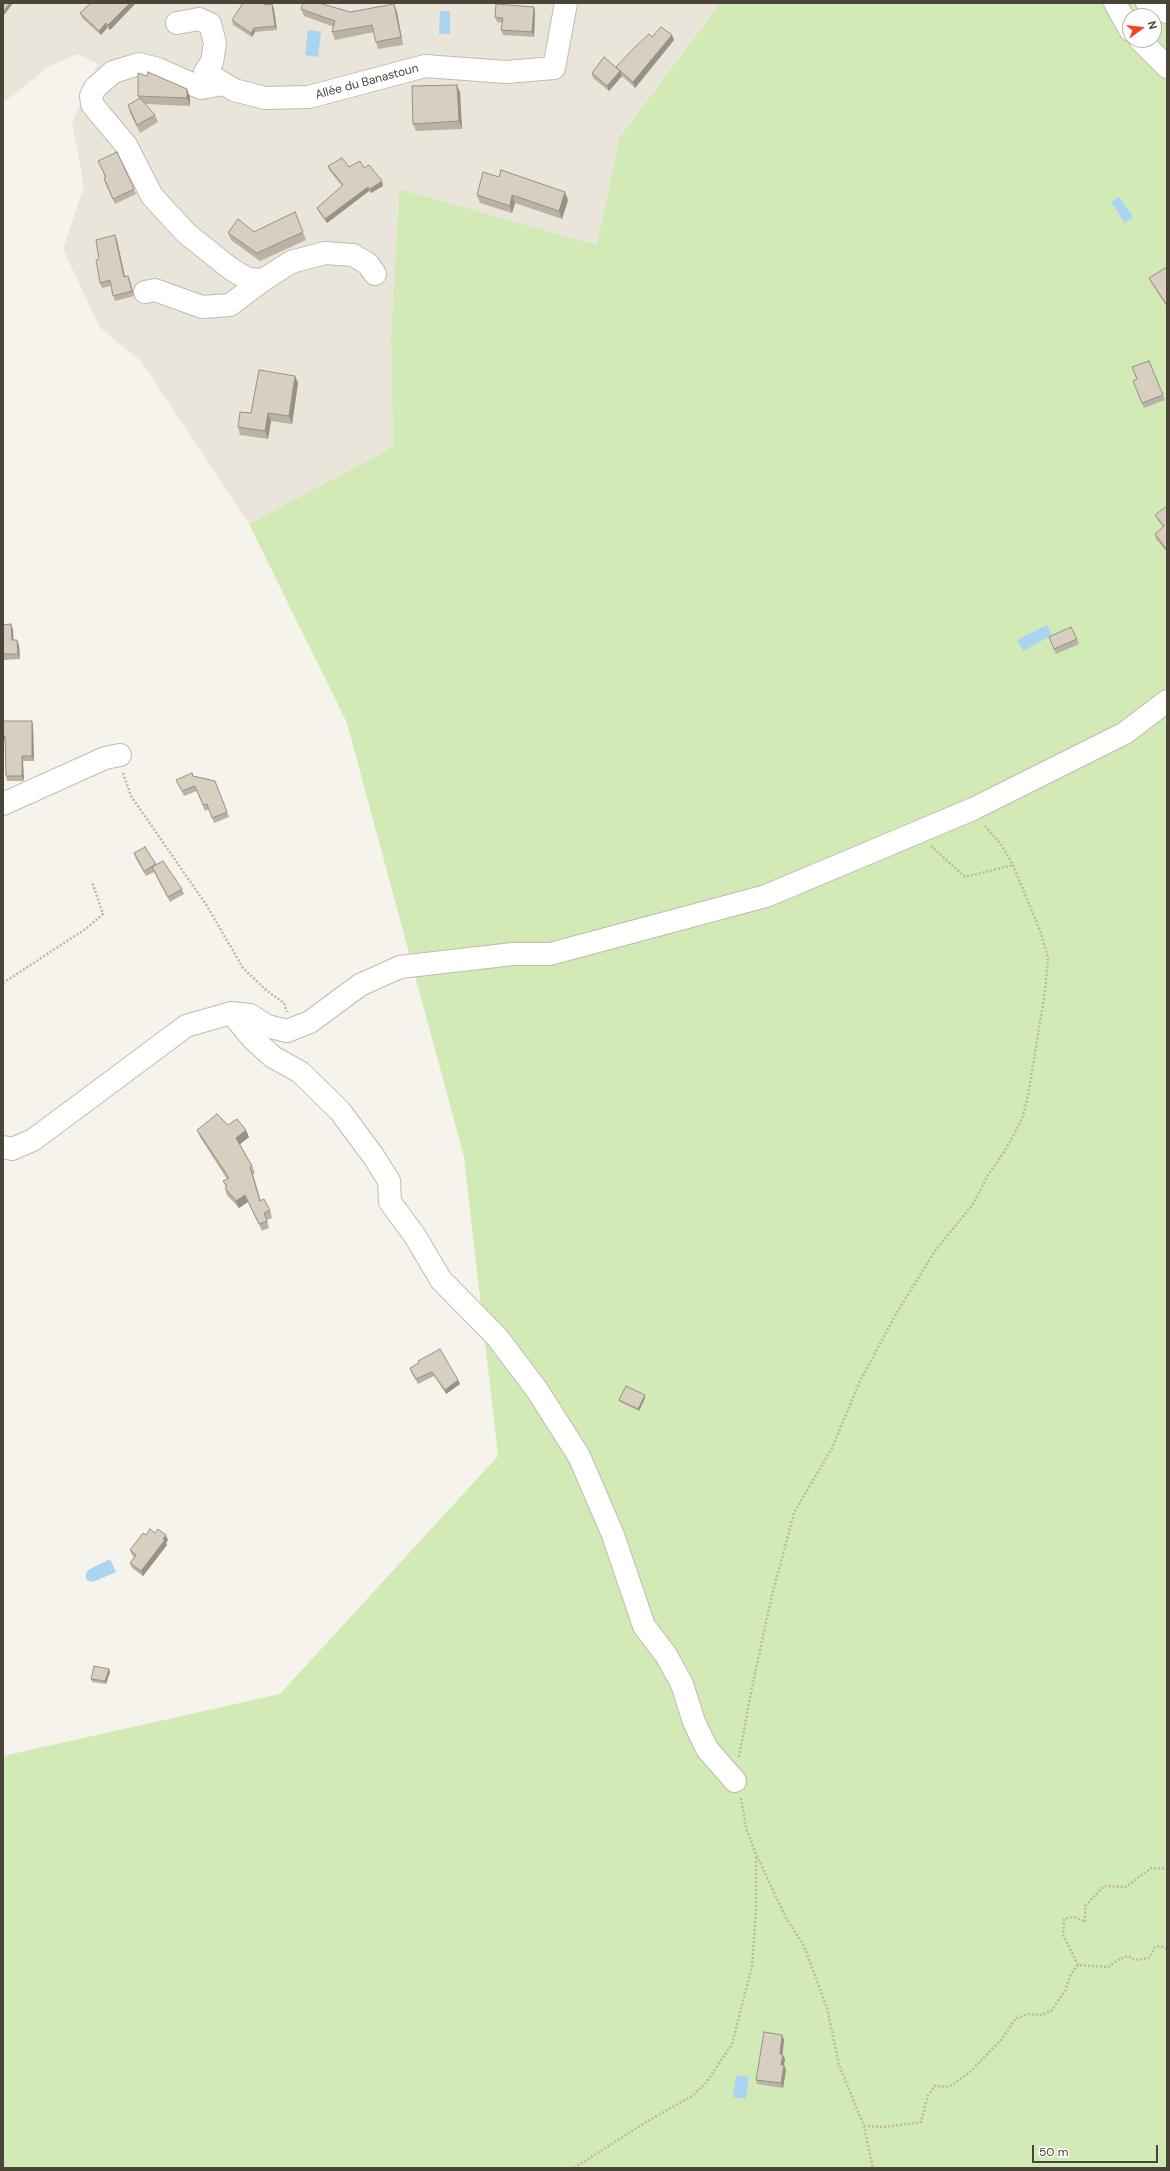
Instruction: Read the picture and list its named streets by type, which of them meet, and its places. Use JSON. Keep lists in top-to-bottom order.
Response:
{
  "streets": {
    "street": ["Allée du Banastoun"]
  },
  "scale_bar": "50 m",
  "north": "right"
}
